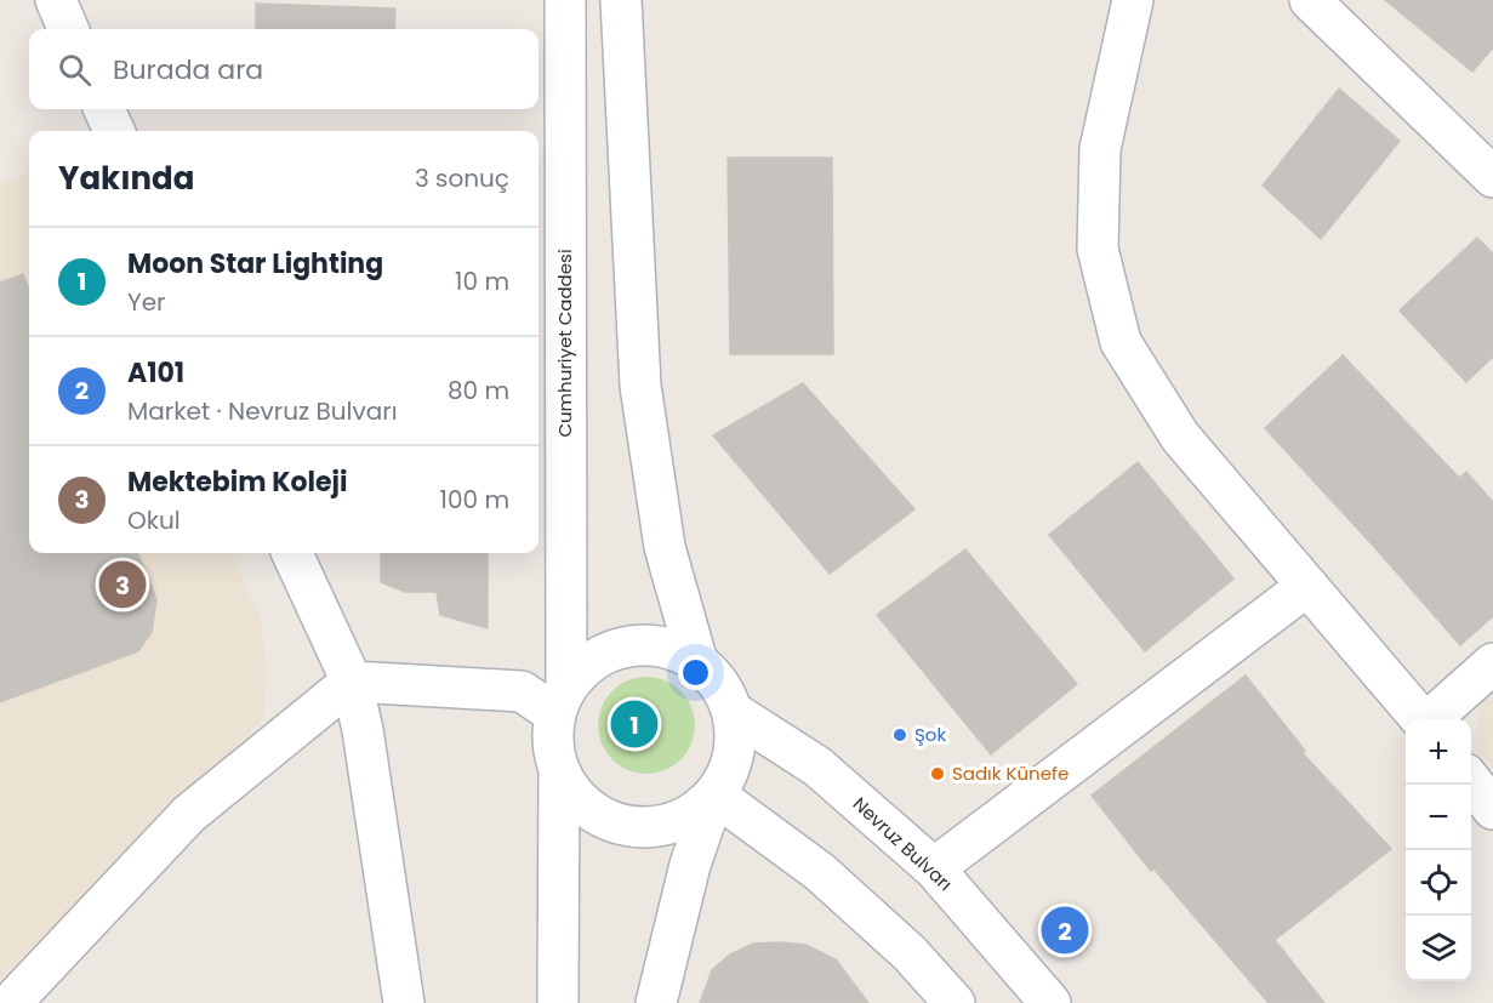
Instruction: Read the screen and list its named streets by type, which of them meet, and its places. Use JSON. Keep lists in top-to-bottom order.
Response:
{
  "streets": {
    "main road": ["Cumhuriyet Caddesi", "Nevruz Bulvarı"]
  },
  "crossings": [
    ["Cumhuriyet Caddesi", "Nevruz Bulvarı"]
  ],
  "places": ["Şok", "Sadık Künefe"],
  "page": {
    "search": "Burada ara",
    "heading": ["Yakında", "3 sonuç"],
    "list": [
      {
        "mark": "1",
        "name": "Moon Star Lighting",
        "note": "Yer",
        "value": "10 m"
      },
      {
        "mark": "2",
        "name": "A101",
        "note": "Market · Nevruz Bulvarı",
        "value": "80 m"
      },
      {
        "mark": "3",
        "name": "Mektebim Koleji",
        "note": "Okul",
        "value": "100 m"
      }
    ],
    "pins": ["3", "1", "2"],
    "map_buttons": ["+", "−"]
  }
}
